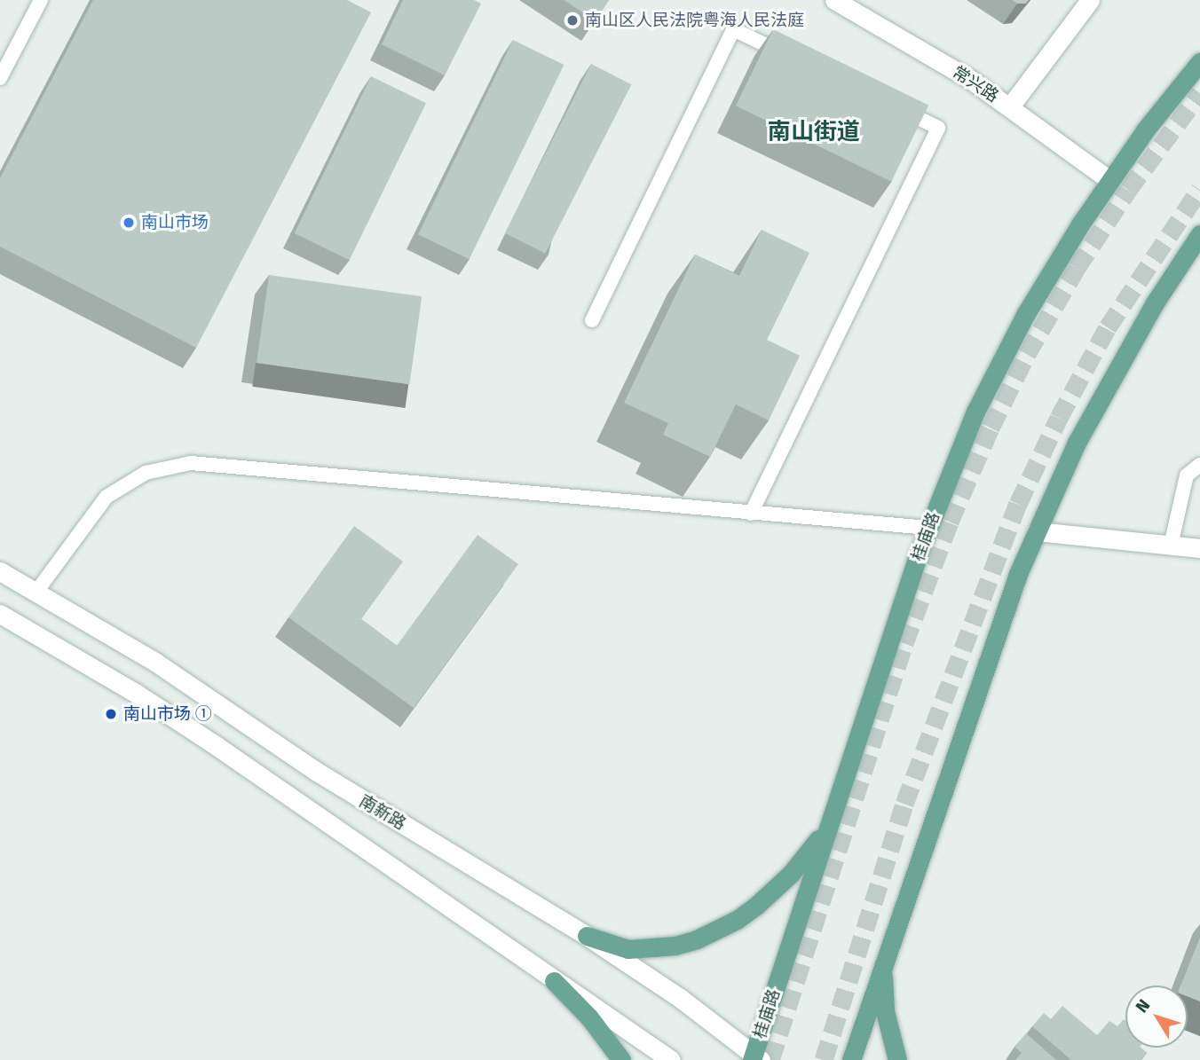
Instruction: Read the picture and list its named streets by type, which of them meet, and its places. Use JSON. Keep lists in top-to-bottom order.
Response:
{
  "streets": {
    "main road": ["常兴路", "桂庙路", "南新路"]
  },
  "crossings": [
    ["常兴路", "桂庙路"],
    ["桂庙路", "南新路"]
  ],
  "districts": ["南山街道"],
  "places": ["南山区人民法院粤海人民法庭", "南山市场", "南山市场 ①"],
  "north": "top left"
}
